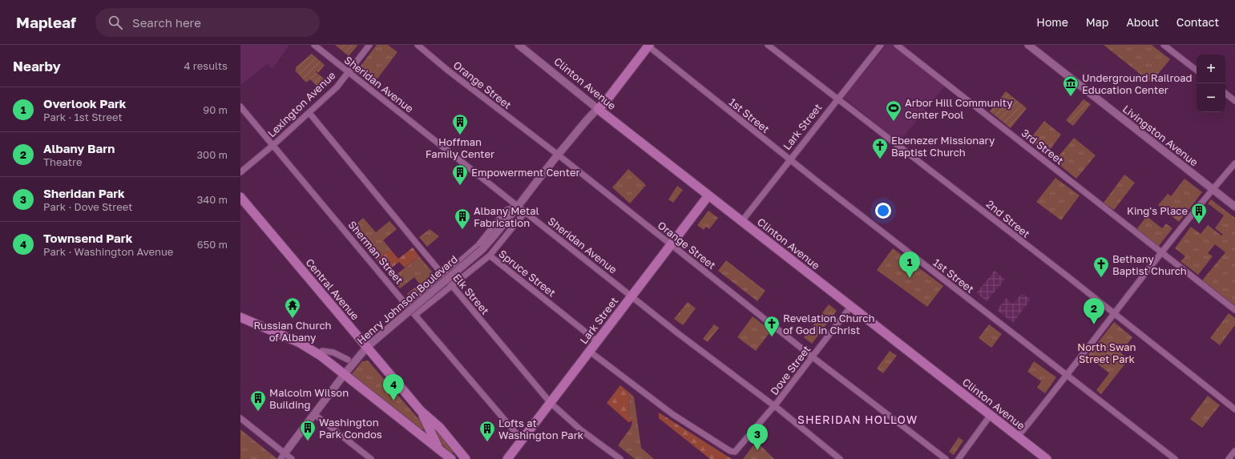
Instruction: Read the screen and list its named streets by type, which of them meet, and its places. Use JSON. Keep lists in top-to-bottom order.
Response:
{
  "streets": {
    "main road": [
      "Clinton Avenue",
      "Lark Street",
      "Central Avenue",
      "Henry Johnson Boulevard"
    ],
    "street": [
      "Sheridan Avenue",
      "Orange Street",
      "Lexington Avenue",
      "1st Street",
      "Livingston Avenue",
      "3rd Street",
      "2nd Street",
      "Sherman Street",
      "Spruce Street",
      "Elk Street",
      "Dove Street"
    ]
  },
  "crossings": [
    ["Clinton Avenue", "Lark Street"],
    ["Clinton Avenue", "Henry Johnson Boulevard"],
    ["Clinton Avenue", "Dove Street"],
    ["Sheridan Avenue", "Lexington Avenue"],
    ["Sheridan Avenue", "Lark Street"],
    ["Sheridan Avenue", "Spruce Street"],
    ["Sheridan Avenue", "Henry Johnson Boulevard"],
    ["Sheridan Avenue", "Dove Street"],
    ["Orange Street", "Lark Street"],
    ["Orange Street", "Henry Johnson Boulevard"],
    ["Orange Street", "Dove Street"],
    ["Lexington Avenue", "Sherman Street"],
    ["Lexington Avenue", "Elk Street"],
    ["1st Street", "Lark Street"],
    ["1st Street", "Henry Johnson Boulevard"],
    ["Lark Street", "2nd Street"],
    ["Lark Street", "Sherman Street"],
    ["Lark Street", "Spruce Street"],
    ["Lark Street", "Elk Street"],
    ["Lark Street", "Dove Street"],
    ["Sherman Street", "Henry Johnson Boulevard"],
    ["Spruce Street", "Henry Johnson Boulevard"],
    ["Central Avenue", "Henry Johnson Boulevard"],
    ["Elk Street", "Henry Johnson Boulevard"]
  ],
  "districts": ["SHERIDAN HOLLOW"],
  "parks": ["North Swan Street Park"],
  "places": {
    "museum": ["Underground Railroad Education Center"],
    "sports": ["Arbor Hill Community Center Pool"],
    "building": [
      "Hoffman Family Center",
      "Empowerment Center",
      "King's Place",
      "Albany Metal Fabrication",
      "Malcolm Wilson Building",
      "Washington Park Condos",
      "Lofts at Washington Park"
    ],
    "church": ["Ebenezer Missionary Baptist Church", "Bethany Baptist Church", "Revelation Church of God in Christ"],
    "temple": ["Russian Church of Albany"]
  },
  "page": {
    "header": "Mapleaf",
    "search": "Search here",
    "nav": [
      "Home",
      "Map",
      "About",
      "Contact"
    ],
    "heading": ["Nearby", "4 results"],
    "map_buttons": ["+", "−"],
    "list": [
      {
        "mark": "1",
        "name": "Overlook Park",
        "note": "Park · 1st Street",
        "value": "90 m"
      },
      {
        "mark": "2",
        "name": "Albany Barn",
        "note": "Theatre",
        "value": "300 m"
      },
      {
        "mark": "3",
        "name": "Sheridan Park",
        "note": "Park · Dove Street",
        "value": "340 m"
      },
      {
        "mark": "4",
        "name": "Townsend Park",
        "note": "Park · Washington Avenue",
        "value": "650 m"
      }
    ],
    "pins": [
      "1",
      "2",
      "4",
      "3"
    ]
  }
}
